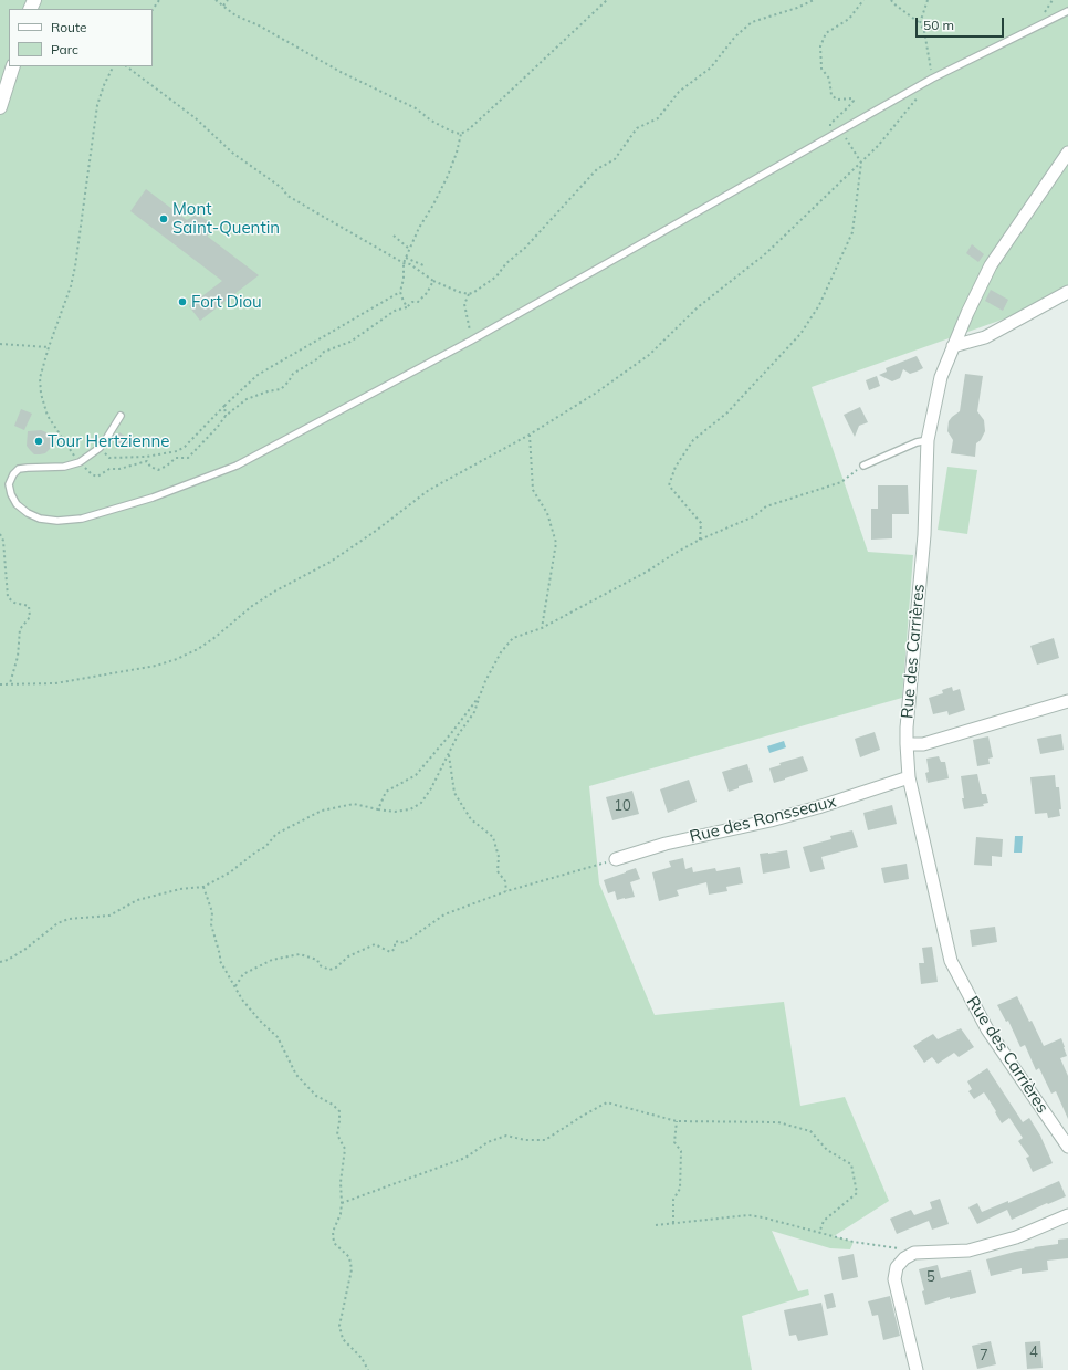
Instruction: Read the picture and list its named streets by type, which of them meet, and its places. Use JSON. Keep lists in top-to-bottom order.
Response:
{
  "streets": {
    "street": ["Rue des Carrières", "Rue des Ronsseaux"]
  },
  "crossings": [
    ["Rue des Carrières", "Rue des Ronsseaux"]
  ],
  "places": ["Mont Saint-Quentin", "Fort Diou", "Tour Hertzienne"],
  "house_numbers": [
    "10",
    "5",
    "4",
    "7"
  ],
  "legend": ["Route", "Parc"],
  "scale_bar": "50 m"
}
